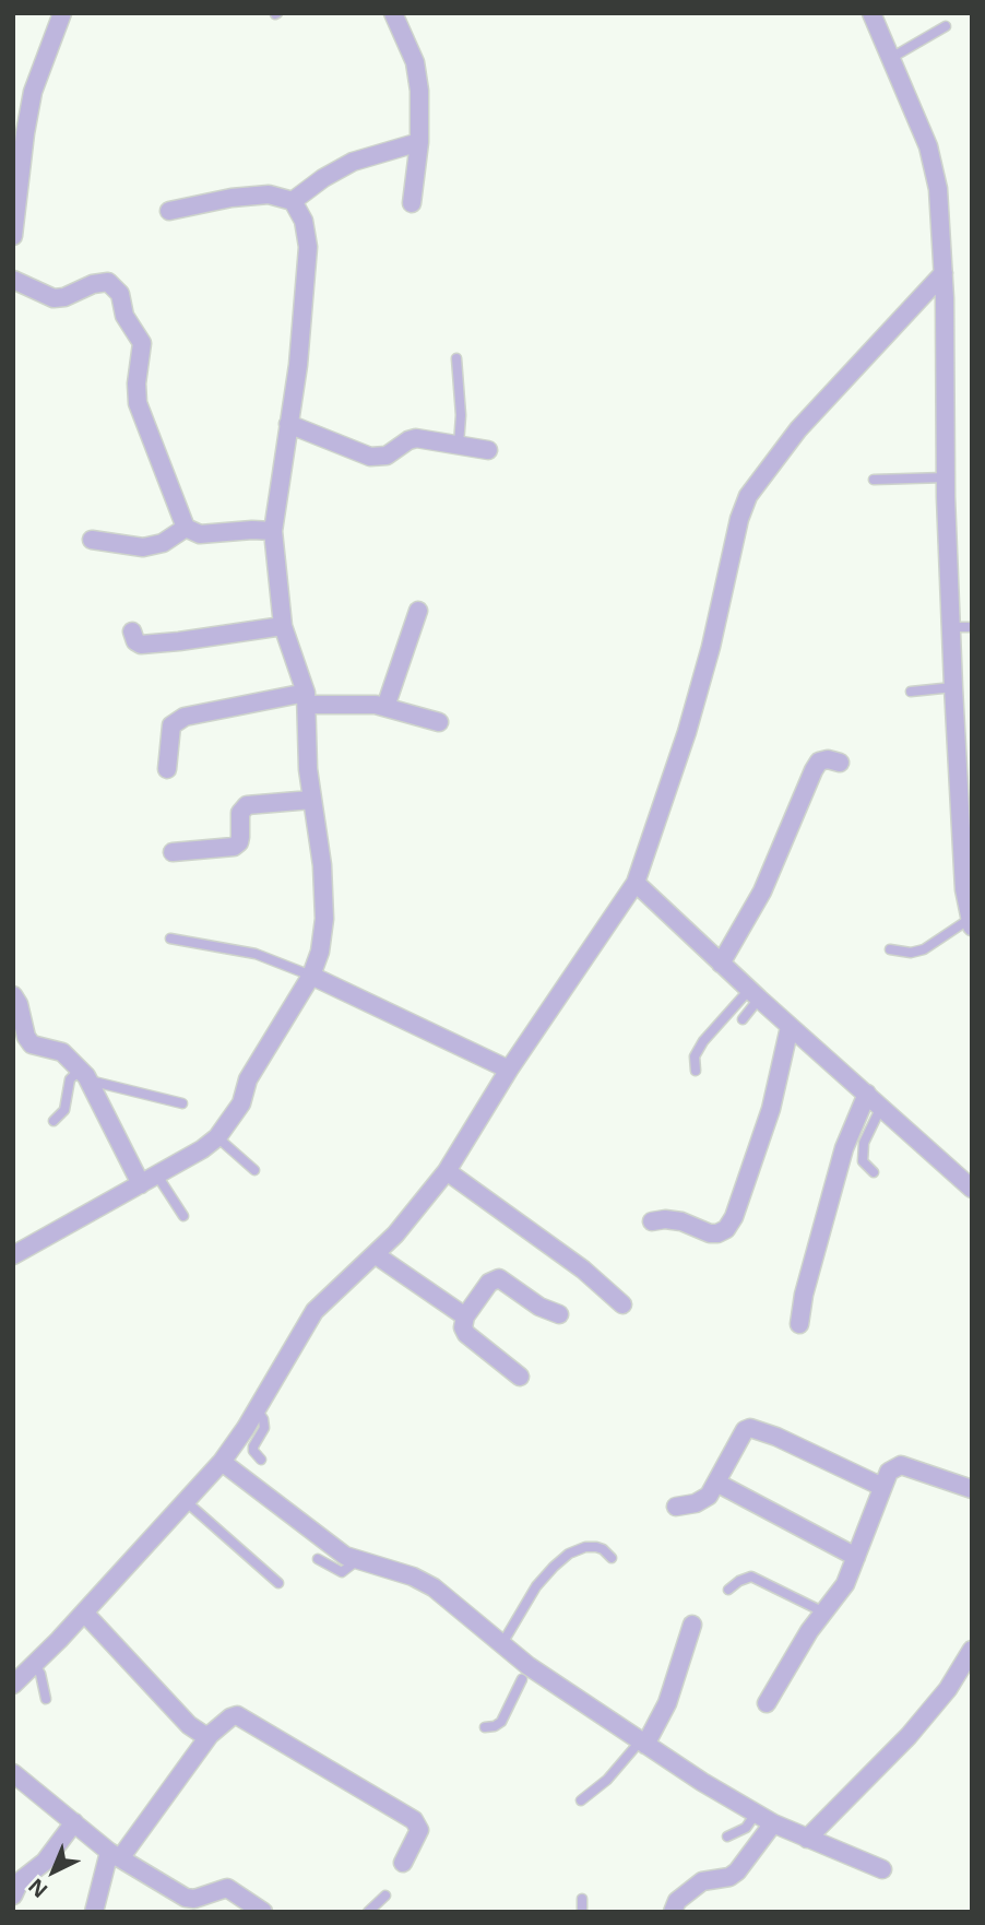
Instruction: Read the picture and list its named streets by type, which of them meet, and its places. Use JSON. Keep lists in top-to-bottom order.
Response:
{
  "north": "bottom left"
}
